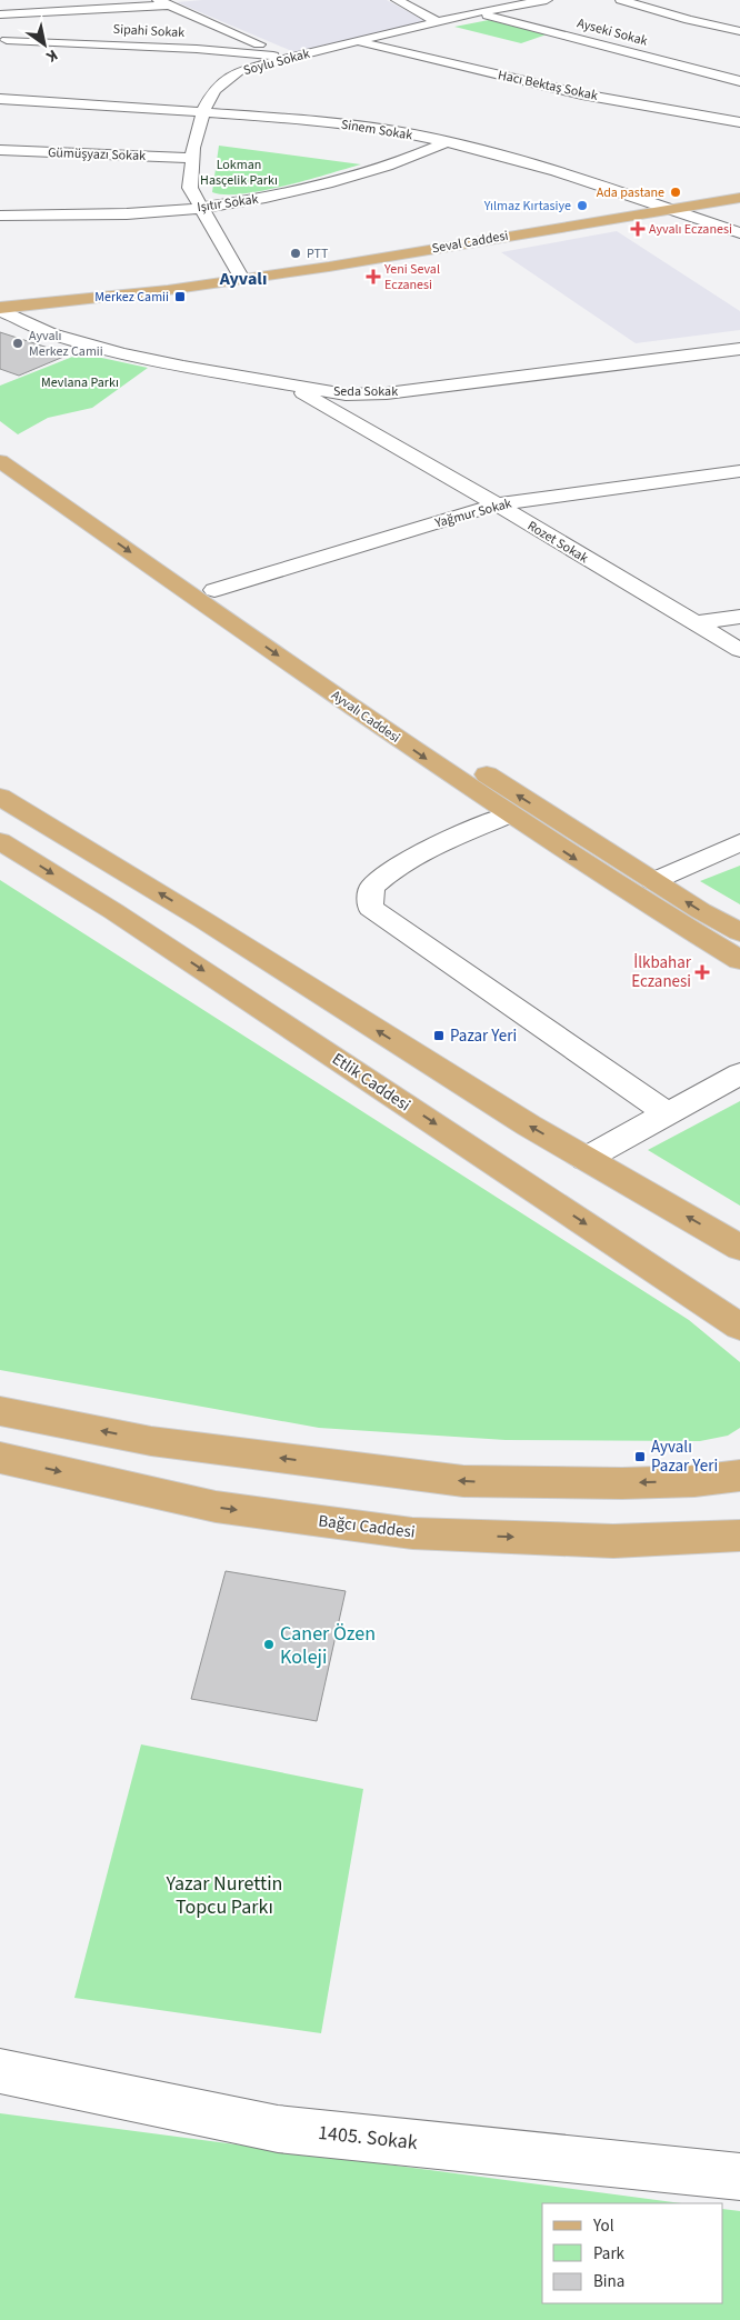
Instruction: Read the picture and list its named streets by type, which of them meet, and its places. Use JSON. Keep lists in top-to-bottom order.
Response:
{
  "streets": {
    "main road": [
      "Seval Caddesi",
      "Ayvalı Caddesi",
      "Etlik Caddesi",
      "Bağcı Caddesi"
    ],
    "street": [
      "Sipahi Sokak",
      "Ayseki Sokak",
      "Soylu Sokak",
      "Hacı Bektaş Sokak",
      "Sinem Sokak",
      "Gümüşyazı Sokak",
      "Işıtır Sokak",
      "Seda Sokak",
      "Yağmur Sokak",
      "Rozet Sokak",
      "1405. Sokak"
    ]
  },
  "crossings": [
    ["Sipahi Sokak", "Soylu Sokak"],
    ["Ayseki Sokak", "Soylu Sokak"],
    ["Soylu Sokak", "Hacı Bektaş Sokak"],
    ["Soylu Sokak", "Sinem Sokak"],
    ["Soylu Sokak", "Gümüşyazı Sokak"],
    ["Soylu Sokak", "Işıtır Sokak"],
    ["Soylu Sokak", "Seval Caddesi"],
    ["Sinem Sokak", "Işıtır Sokak"],
    ["Sinem Sokak", "Seval Caddesi"],
    ["Seval Caddesi", "Seda Sokak"],
    ["Seda Sokak", "Rozet Sokak"],
    ["Yağmur Sokak", "Rozet Sokak"],
    ["Yağmur Sokak", "Ayvalı Caddesi"]
  ],
  "districts": ["Ayvalı"],
  "parks": ["Lokman Hasçelik Parkı", "Mevlana Parkı", "Yazar Nurettin Topcu Parkı"],
  "places": {
    "other": [
      "Ada pastane",
      "Yılmaz Kırtasiye",
      "PTT",
      "Ayvalı Merkez Camii",
      "Caner Özen Koleji"
    ],
    "health": ["Ayvalı Eczanesi", "Yeni Seval Eczanesi", "İlkbahar Eczanesi"],
    "transit": ["Merkez Camii", "Pazar Yeri", "Ayvalı Pazar Yeri"]
  },
  "legend": ["Yol", "Park", "Bina"],
  "north": "bottom right"
}
